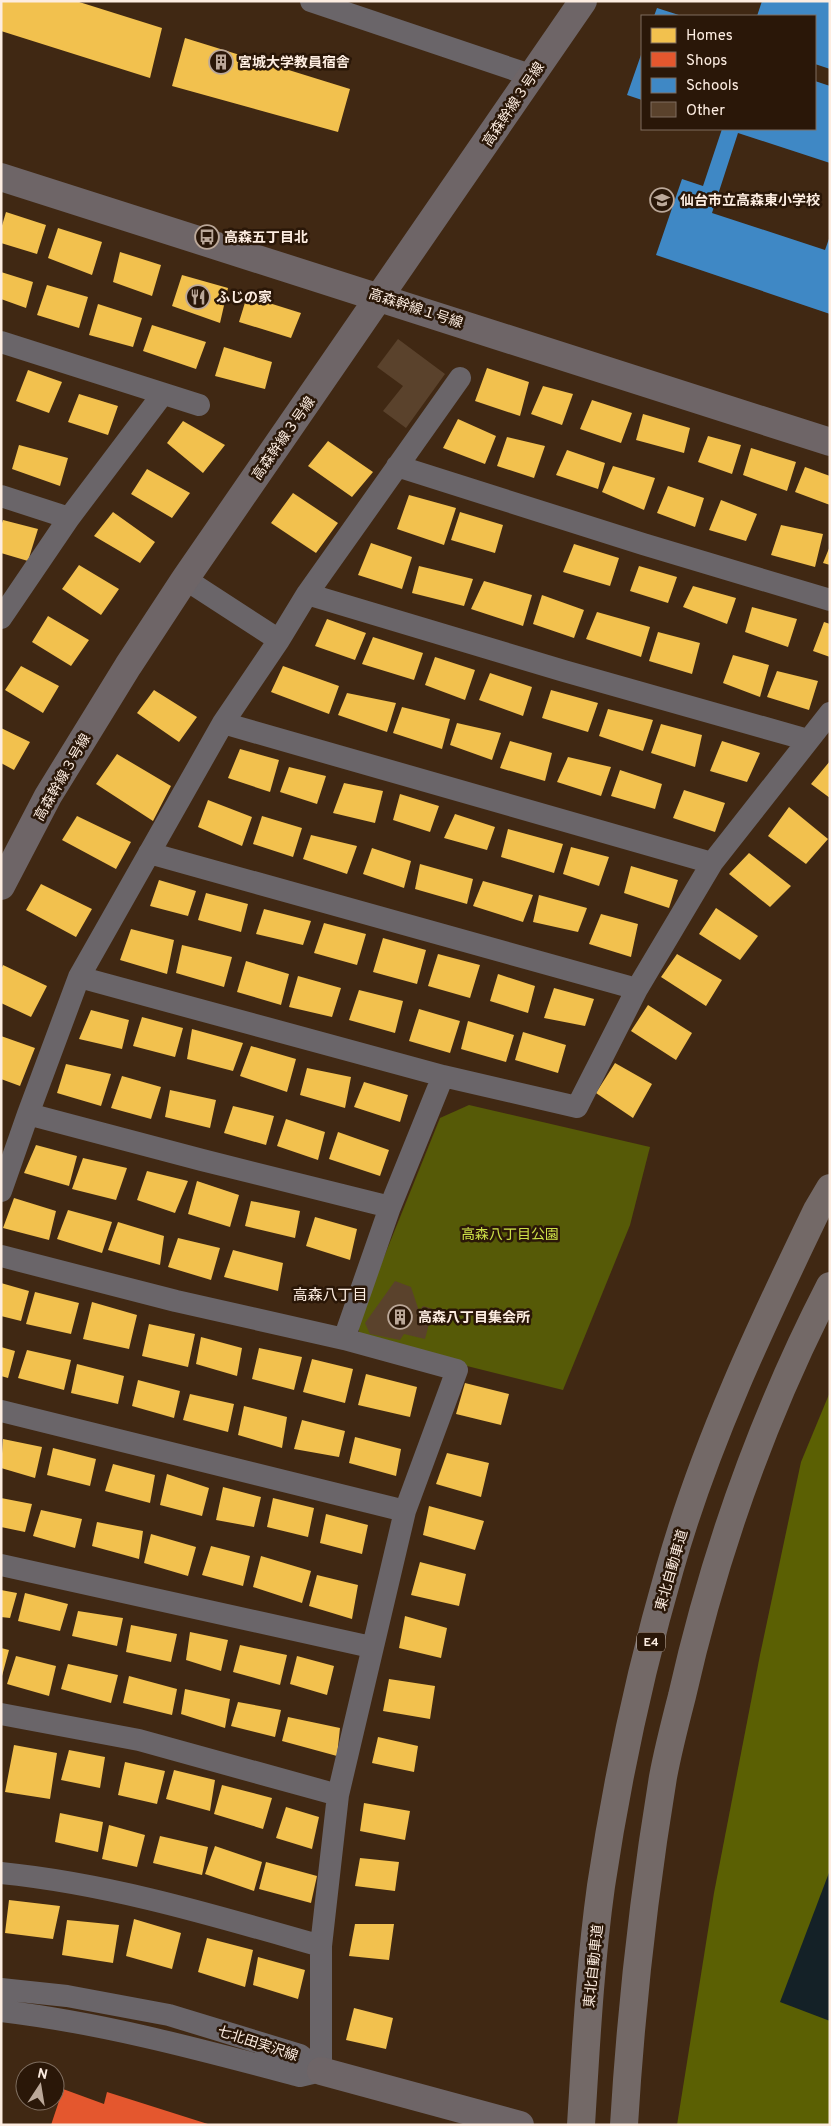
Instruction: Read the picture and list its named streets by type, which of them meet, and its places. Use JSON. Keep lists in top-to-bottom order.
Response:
{
  "streets": {
    "highway": ["東北自動車道", "E4"],
    "street": ["高森幹線３号線", "高森幹線１号線", "七北田実沢線"]
  },
  "crossings": [
    ["高森幹線３号線", "高森幹線１号線"]
  ],
  "districts": ["高森八丁目"],
  "parks": ["高森八丁目公園"],
  "places": {
    "building": ["宮城大学教員宿舎", "高森八丁目集会所"],
    "school or university": ["仙台市立高森東小学校"],
    "bus stop": ["高森五丁目北"],
    "restaurant": ["ふじの家"]
  },
  "legend": [
    "Homes",
    "Shops",
    "Schools",
    "Other"
  ],
  "north": "top"
}
